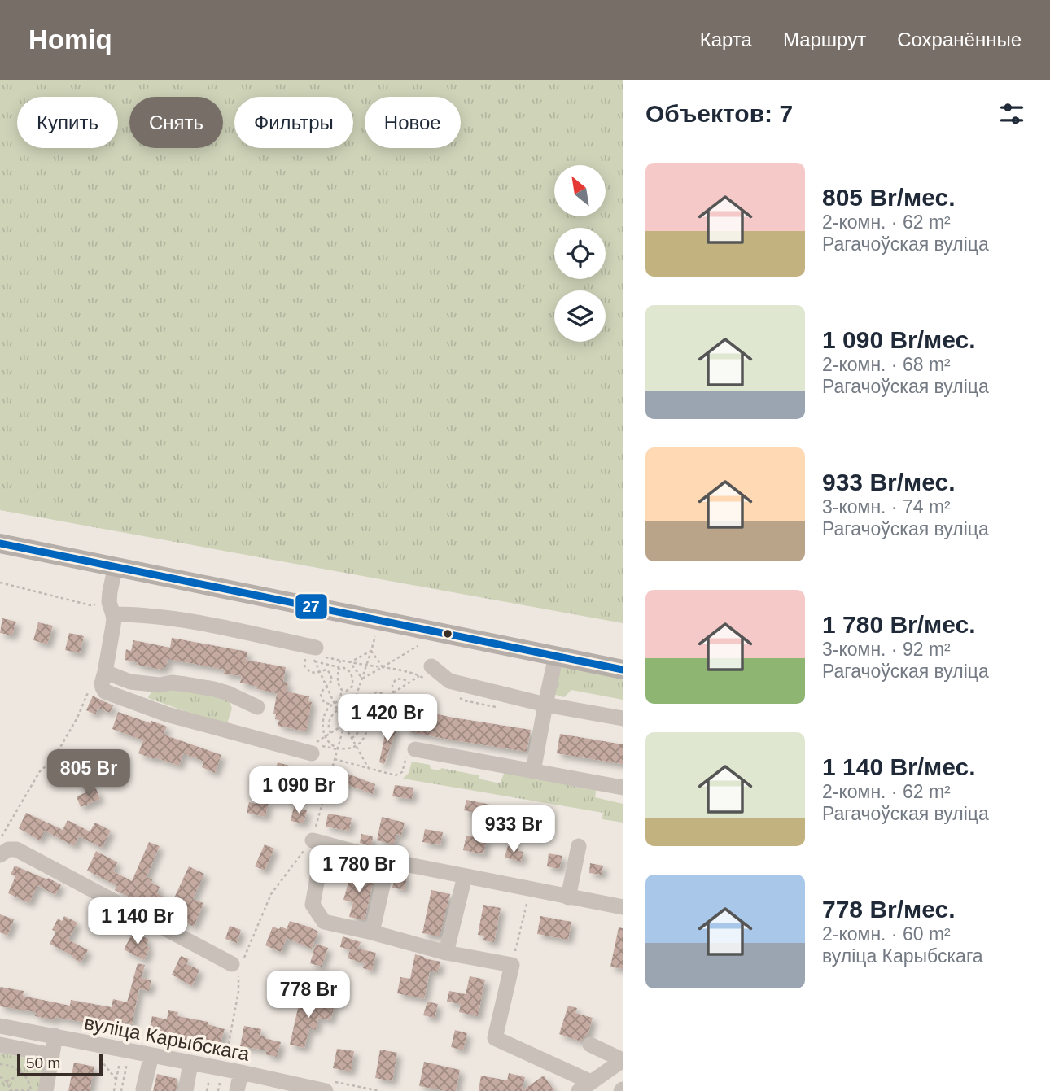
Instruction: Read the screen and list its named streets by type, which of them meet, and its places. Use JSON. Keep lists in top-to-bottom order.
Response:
{
  "streets": {
    "street": ["вуліца Карыбскага"]
  },
  "lines": ["transit line 27"],
  "scale_bar": "50 m",
  "north": "top left",
  "page": {
    "header": "Homiq",
    "nav": ["Карта", "Маршрут", "Сохранённые"],
    "heading": "Объектов: 7",
    "chip": [
      "Купить",
      "Снять",
      "Фильтры",
      "Новое"
    ],
    "list": [
      {
        "name": "805 Br/мес.",
        "note": "2-комн. · 62 m² · Рагачоўская вуліца"
      },
      {
        "name": "1 090 Br/мес.",
        "note": "2-комн. · 68 m² · Рагачоўская вуліца"
      },
      {
        "name": "933 Br/мес.",
        "note": "3-комн. · 74 m² · Рагачоўская вуліца"
      },
      {
        "name": "1 780 Br/мес.",
        "note": "3-комн. · 92 m² · Рагачоўская вуліца"
      },
      {
        "name": "1 140 Br/мес.",
        "note": "2-комн. · 62 m² · Рагачоўская вуліца"
      },
      {
        "name": "778 Br/мес.",
        "note": "2-комн. · 60 m² · вуліца Карыбскага"
      }
    ],
    "price": [
      "1 420 Br",
      "805 Br",
      "1 090 Br",
      "933 Br",
      "1 780 Br",
      "1 140 Br",
      "778 Br"
    ],
    "scale": "50 m"
  }
}
